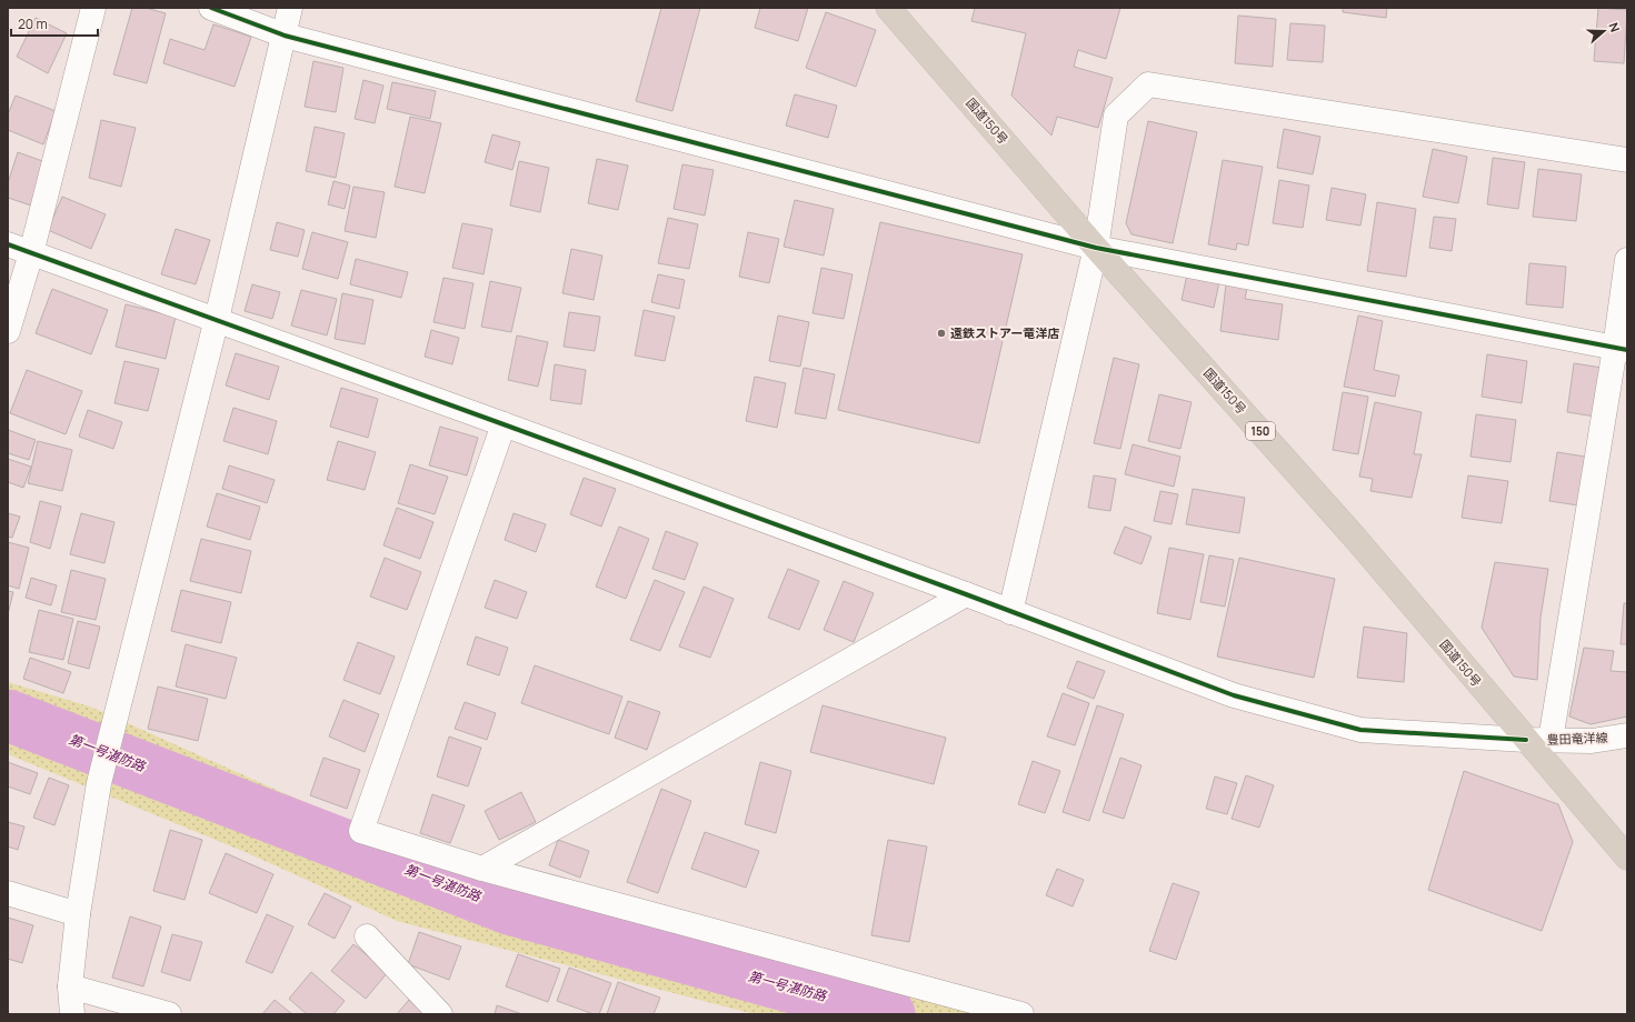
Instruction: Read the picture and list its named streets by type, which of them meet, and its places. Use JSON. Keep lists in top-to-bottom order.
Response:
{
  "streets": {
    "highway": ["国道150号", "150"],
    "street": ["豊田竜洋線"]
  },
  "crossings": [
    ["国道150号", "豊田竜洋線"]
  ],
  "water": ["第一号湛防路"],
  "places": ["遠鉄ストアー竜洋店"],
  "scale_bar": "20 m",
  "north": "right"
}
